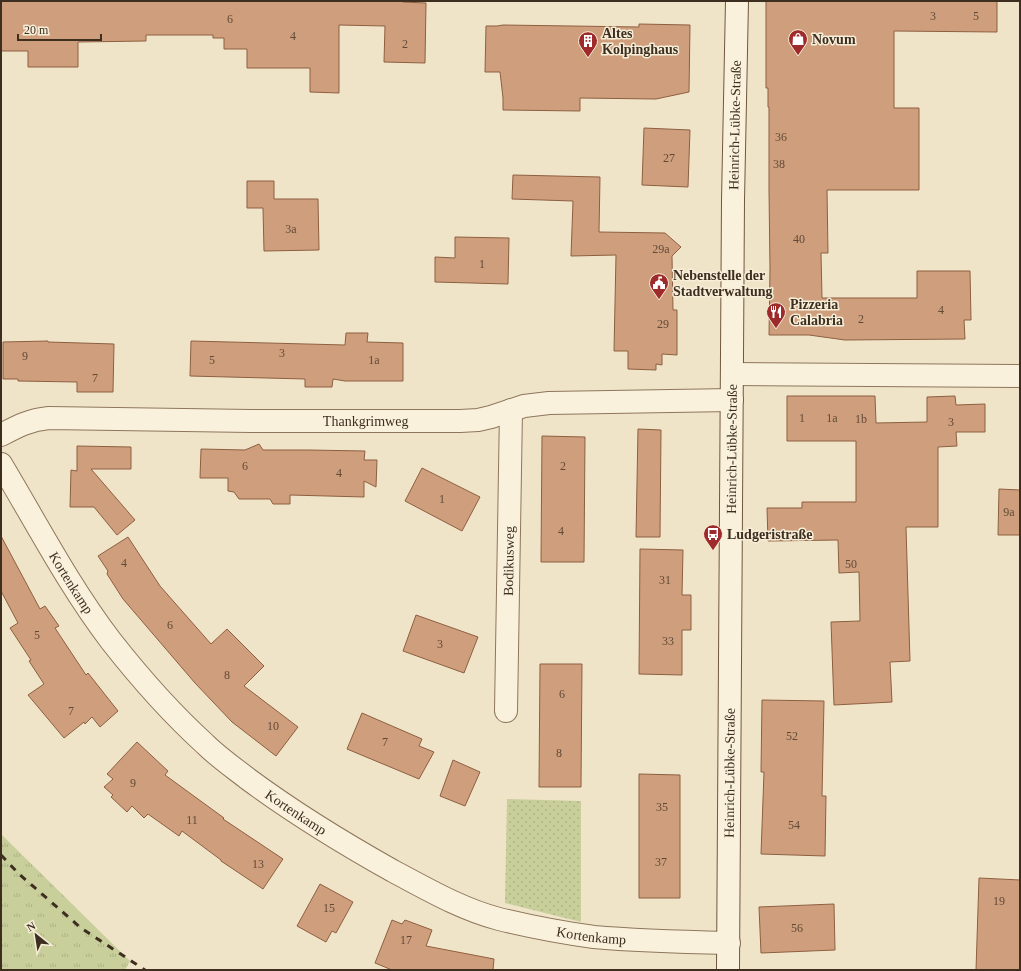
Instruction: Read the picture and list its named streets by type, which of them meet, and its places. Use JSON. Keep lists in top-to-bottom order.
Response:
{
  "streets": {
    "street": [
      "Heinrich-Lübke-Straße",
      "Thankgrimweg",
      "Bodikusweg",
      "Kortenkamp"
    ]
  },
  "crossings": [
    ["Heinrich-Lübke-Straße", "Thankgrimweg"],
    ["Heinrich-Lübke-Straße", "Kortenkamp"],
    ["Thankgrimweg", "Bodikusweg"]
  ],
  "places": {
    "shop": ["Novum"],
    "building": ["Altes Kolpinghaus"],
    "public building": ["Nebenstelle der Stadtverwaltung"],
    "restaurant": ["Pizzeria Calabria"],
    "bus stop": ["Ludgeristraße"]
  },
  "house_numbers": [
    "3",
    "5",
    "6",
    "4",
    "2",
    "36",
    "27",
    "38",
    "3a",
    "40",
    "29a",
    "1",
    "4",
    "2",
    "29",
    "3",
    "9",
    "5",
    "1a",
    "7",
    "1",
    "1a",
    "1b",
    "3",
    "6",
    "2",
    "4",
    "1",
    "9a",
    "4",
    "4",
    "50",
    "31",
    "6",
    "5",
    "33",
    "3",
    "8",
    "6",
    "7",
    "10",
    "52",
    "7",
    "8",
    "9",
    "35",
    "11",
    "54",
    "37",
    "13",
    "19",
    "15",
    "56",
    "17"
  ],
  "scale_bar": "20 m",
  "north": "top left"
}
